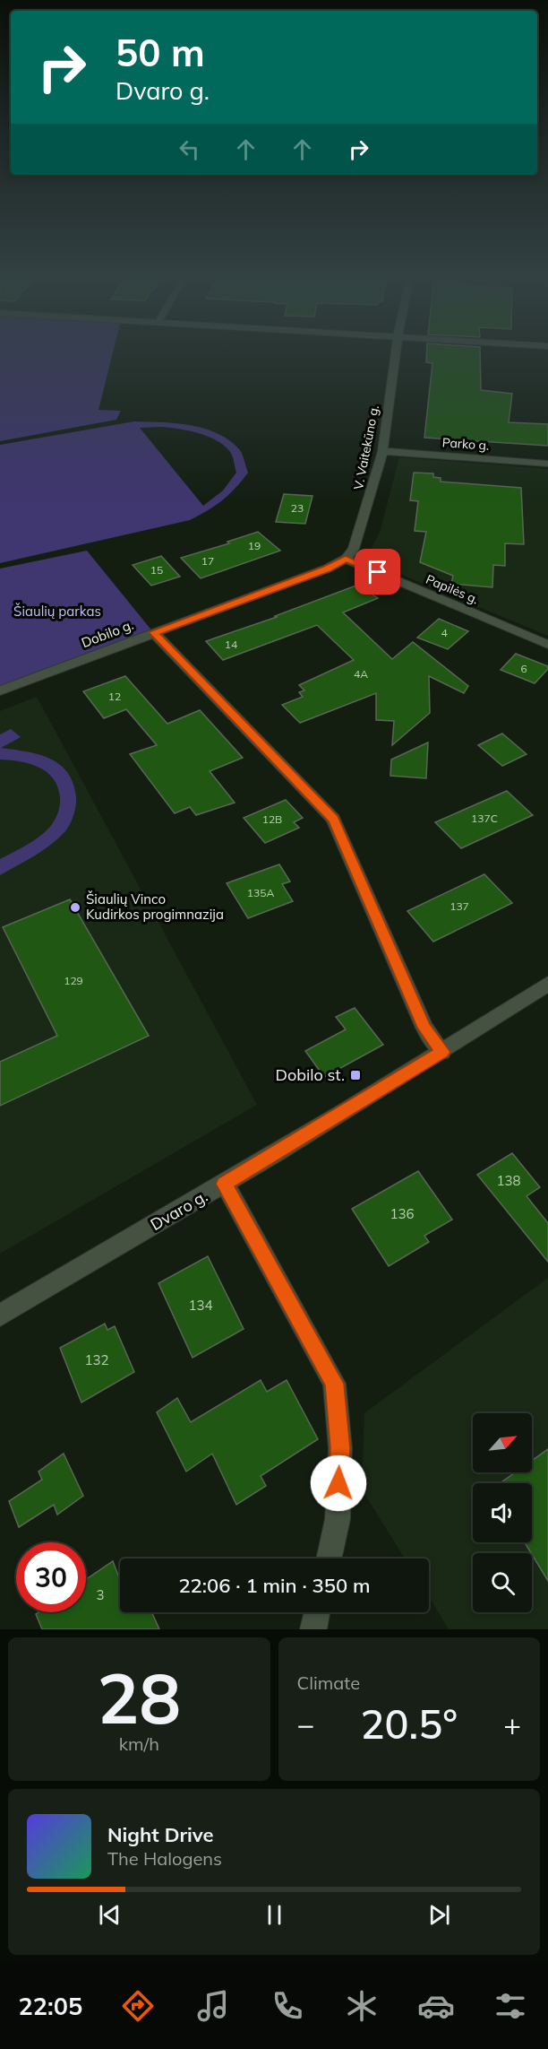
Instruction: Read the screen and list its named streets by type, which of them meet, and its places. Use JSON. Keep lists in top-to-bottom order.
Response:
{
  "streets": {
    "street": [
      "Parko g.",
      "V. Vaitekūno g.",
      "Papilės g.",
      "Dobilo g.",
      "Dvaro g."
    ]
  },
  "crossings": [
    ["Parko g.", "V. Vaitekūno g."],
    ["V. Vaitekūno g.", "Papilės g."],
    ["V. Vaitekūno g.", "Dobilo g."],
    ["Papilės g.", "Dobilo g."]
  ],
  "parks": ["Šiaulių parkas"],
  "places": {
    "other": ["Šiaulių Vinco Kudirkos progimnazija"],
    "transit": ["Dobilo st."]
  },
  "house_numbers": [
    "23",
    "19",
    "17",
    "15",
    "4",
    "14",
    "6",
    "4A",
    "12",
    "137C",
    "12B",
    "135A",
    "137",
    "129",
    "138",
    "136",
    "134",
    "132",
    "3"
  ],
  "north": "top right",
  "page": {
    "turn": ["50 m", "Dvaro g."],
    "limit": "30",
    "trip": "22:06 · 1 min · 350 m",
    "tile": [
      ["28", "km/h"],
      "Climate"
    ],
    "heat": ["−", "20.5°", "+"],
    "song": ["Night Drive", "The Halogens"],
    "tabs": "22:05"
  }
}
